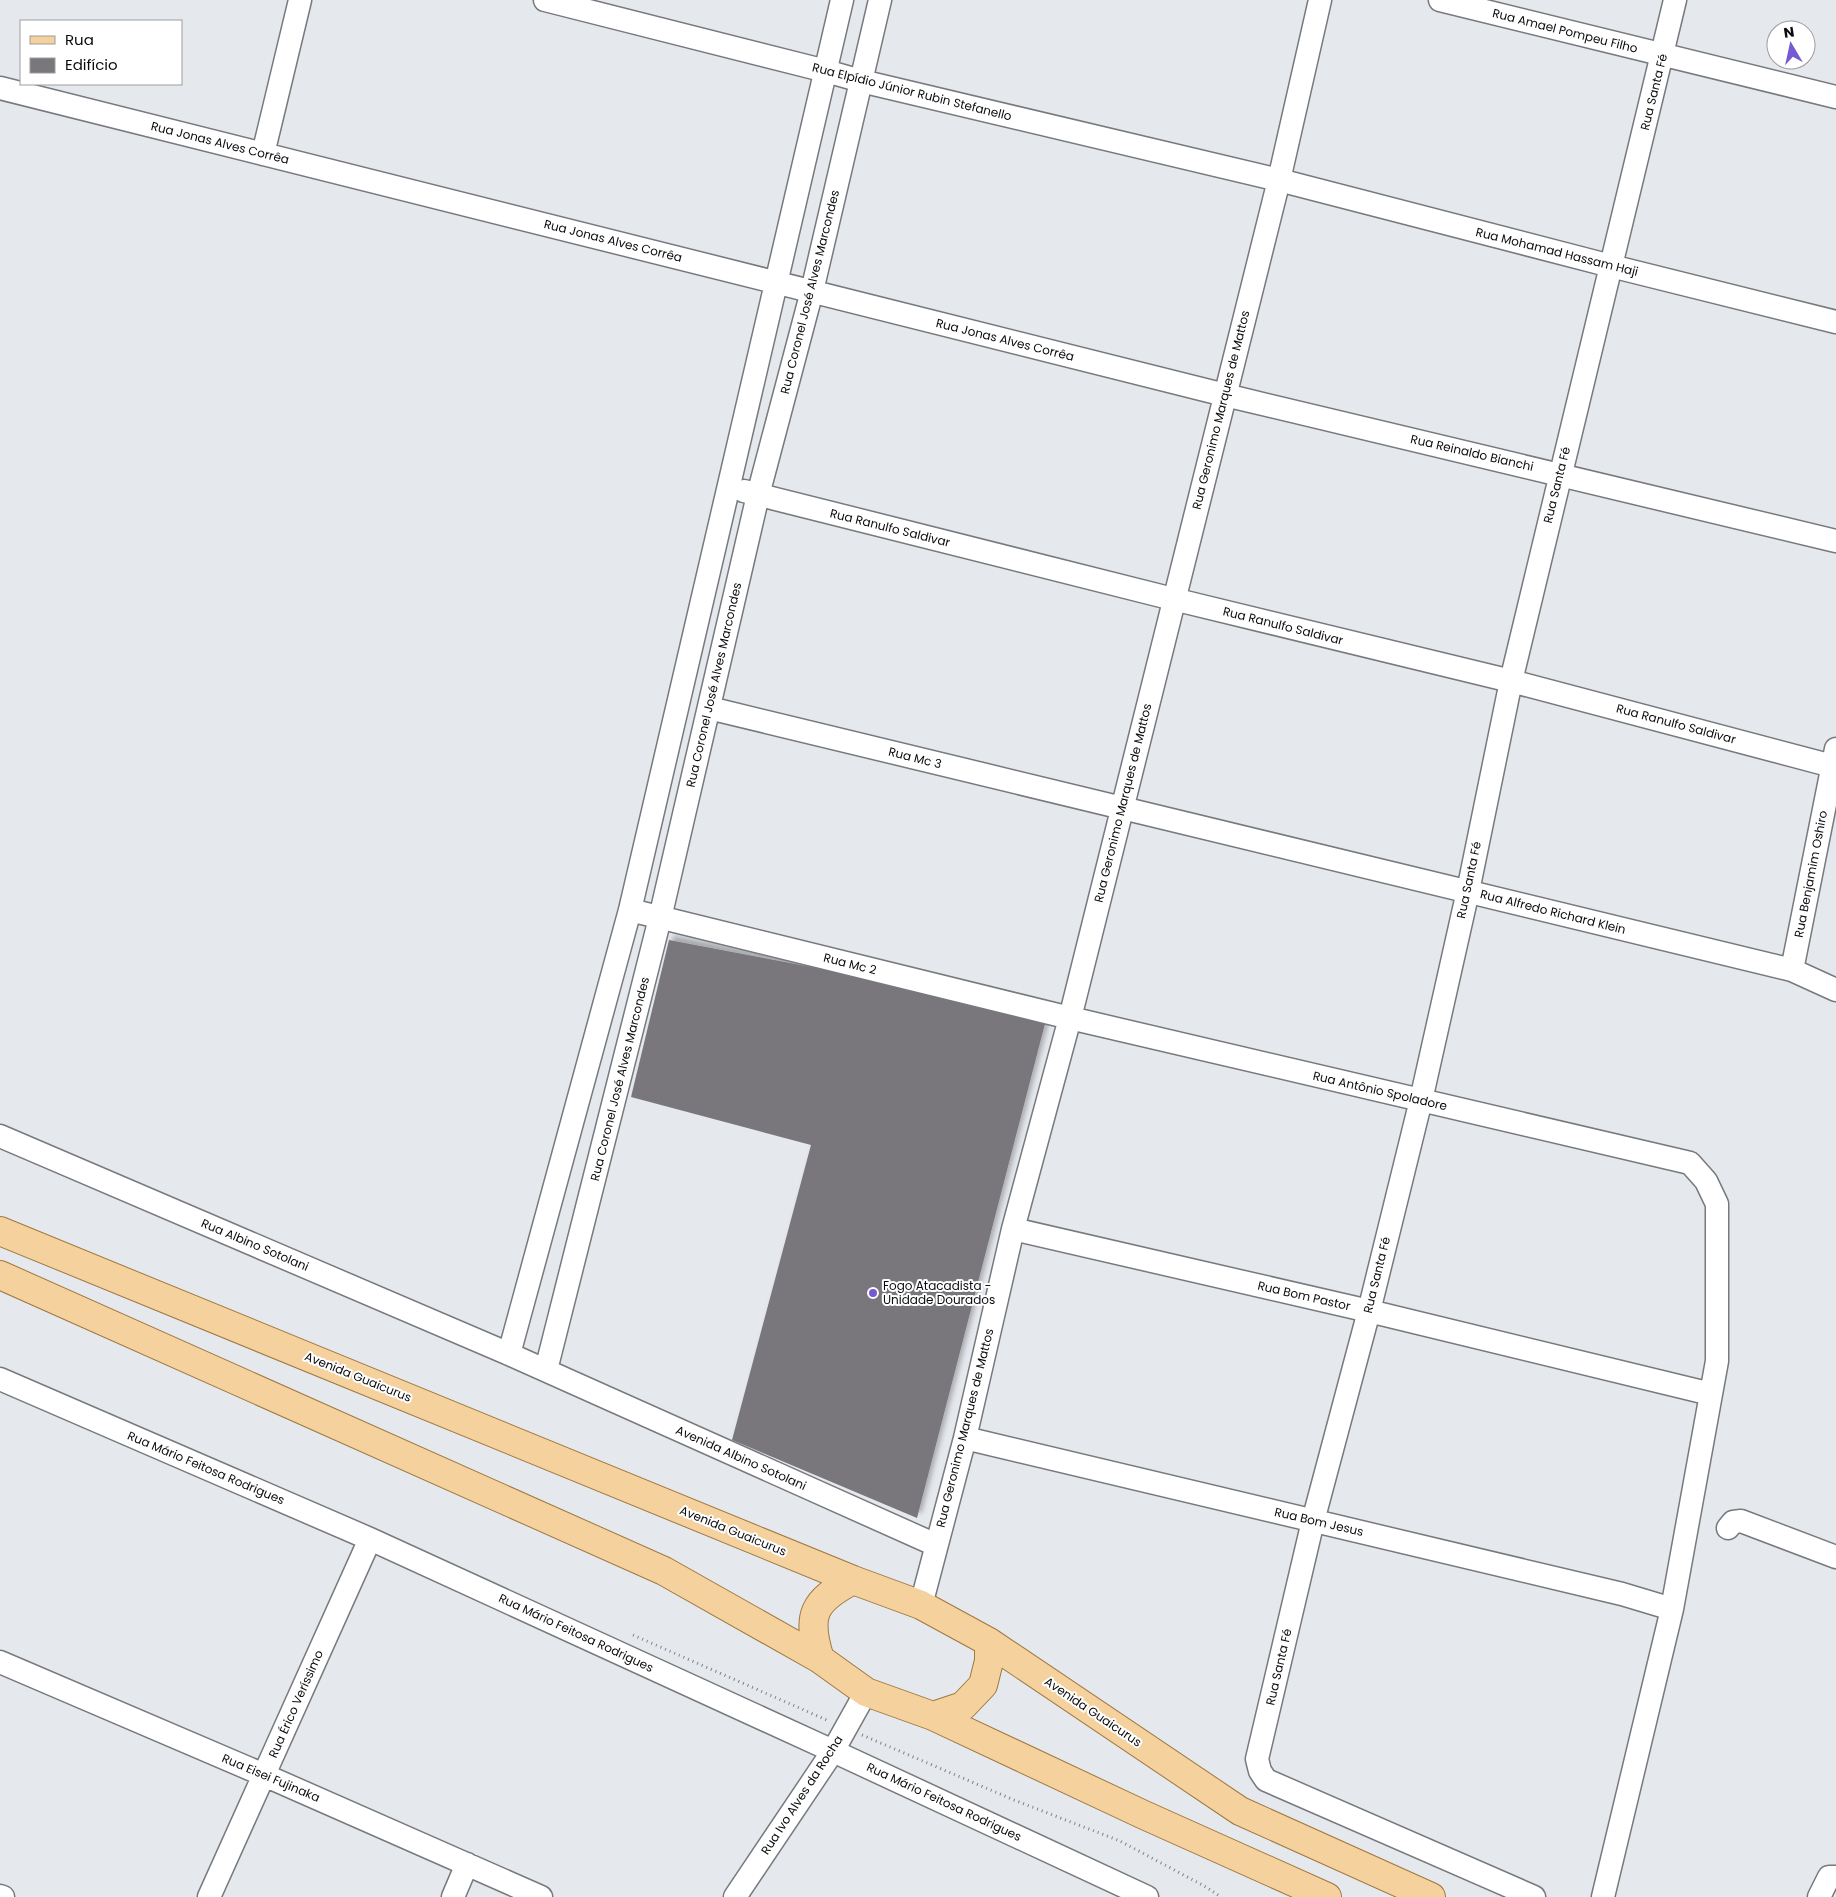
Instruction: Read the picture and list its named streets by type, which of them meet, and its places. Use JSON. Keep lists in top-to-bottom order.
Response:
{
  "streets": {
    "main road": ["Avenida Guaicurus"],
    "street": [
      "Rua Amael Pompeu Filho",
      "Rua Elpídio Júnior Rubin Stefanello",
      "Rua Santa Fé",
      "Rua Jonas Alves Corrêa",
      "Rua Mohamad Hassam Haji",
      "Rua Coronel José Alves Marcondes",
      "Rua Geronimo Marques de Mattos",
      "Rua Reinaldo Bianchi",
      "Rua Ranulfo Saldivar",
      "Rua Mc 3",
      "Rua Benjamim Oshiro",
      "Rua Alfredo Richard Klein",
      "Rua Mc 2",
      "Rua Antônio Spoladore",
      "Rua Albino Sotolani",
      "Rua Bom Pastor",
      "Avenida Albino Sotolani",
      "Rua Mário Feitosa Rodrigues",
      "Rua Bom Jesus",
      "Rua Érico Veríssimo",
      "Rua Eisei Fujinaka",
      "Rua Ivo Alves da Rocha"
    ]
  },
  "crossings": [
    ["Rua Amael Pompeu Filho", "Rua Santa Fé"],
    ["Rua Elpídio Júnior Rubin Stefanello", "Rua Mohamad Hassam Haji"],
    ["Rua Elpídio Júnior Rubin Stefanello", "Rua Coronel José Alves Marcondes"],
    ["Rua Elpídio Júnior Rubin Stefanello", "Rua Geronimo Marques de Mattos"],
    ["Rua Santa Fé", "Rua Mohamad Hassam Haji"],
    ["Rua Santa Fé", "Rua Reinaldo Bianchi"],
    ["Rua Santa Fé", "Rua Ranulfo Saldivar"],
    ["Rua Santa Fé", "Rua Alfredo Richard Klein"],
    ["Rua Santa Fé", "Rua Antônio Spoladore"],
    ["Rua Santa Fé", "Rua Bom Pastor"],
    ["Rua Santa Fé", "Rua Bom Jesus"],
    ["Rua Jonas Alves Corrêa", "Rua Coronel José Alves Marcondes"],
    ["Rua Jonas Alves Corrêa", "Rua Geronimo Marques de Mattos"],
    ["Rua Jonas Alves Corrêa", "Rua Reinaldo Bianchi"],
    ["Rua Mohamad Hassam Haji", "Rua Geronimo Marques de Mattos"],
    ["Rua Coronel José Alves Marcondes", "Rua Ranulfo Saldivar"],
    ["Rua Coronel José Alves Marcondes", "Rua Mc 3"],
    ["Rua Coronel José Alves Marcondes", "Rua Mc 2"],
    ["Rua Coronel José Alves Marcondes", "Rua Albino Sotolani"],
    ["Rua Coronel José Alves Marcondes", "Avenida Albino Sotolani"],
    ["Rua Geronimo Marques de Mattos", "Rua Reinaldo Bianchi"],
    ["Rua Geronimo Marques de Mattos", "Rua Ranulfo Saldivar"],
    ["Rua Geronimo Marques de Mattos", "Rua Mc 3"],
    ["Rua Geronimo Marques de Mattos", "Rua Alfredo Richard Klein"],
    ["Rua Geronimo Marques de Mattos", "Rua Mc 2"],
    ["Rua Geronimo Marques de Mattos", "Rua Antônio Spoladore"],
    ["Rua Geronimo Marques de Mattos", "Rua Bom Pastor"],
    ["Rua Geronimo Marques de Mattos", "Avenida Guaicurus"],
    ["Rua Geronimo Marques de Mattos", "Avenida Albino Sotolani"],
    ["Rua Geronimo Marques de Mattos", "Rua Bom Jesus"],
    ["Rua Ranulfo Saldivar", "Rua Benjamim Oshiro"],
    ["Rua Mc 3", "Rua Alfredo Richard Klein"],
    ["Rua Benjamim Oshiro", "Rua Alfredo Richard Klein"],
    ["Rua Mc 2", "Rua Antônio Spoladore"],
    ["Rua Antônio Spoladore", "Rua Bom Pastor"],
    ["Rua Albino Sotolani", "Avenida Albino Sotolani"],
    ["Rua Mário Feitosa Rodrigues", "Rua Érico Veríssimo"],
    ["Rua Mário Feitosa Rodrigues", "Rua Ivo Alves da Rocha"],
    ["Rua Érico Veríssimo", "Rua Eisei Fujinaka"]
  ],
  "places": ["Fogo Atacadista - Unidade Dourados"],
  "legend": ["Rua", "Edifício"],
  "north": "top"
}
